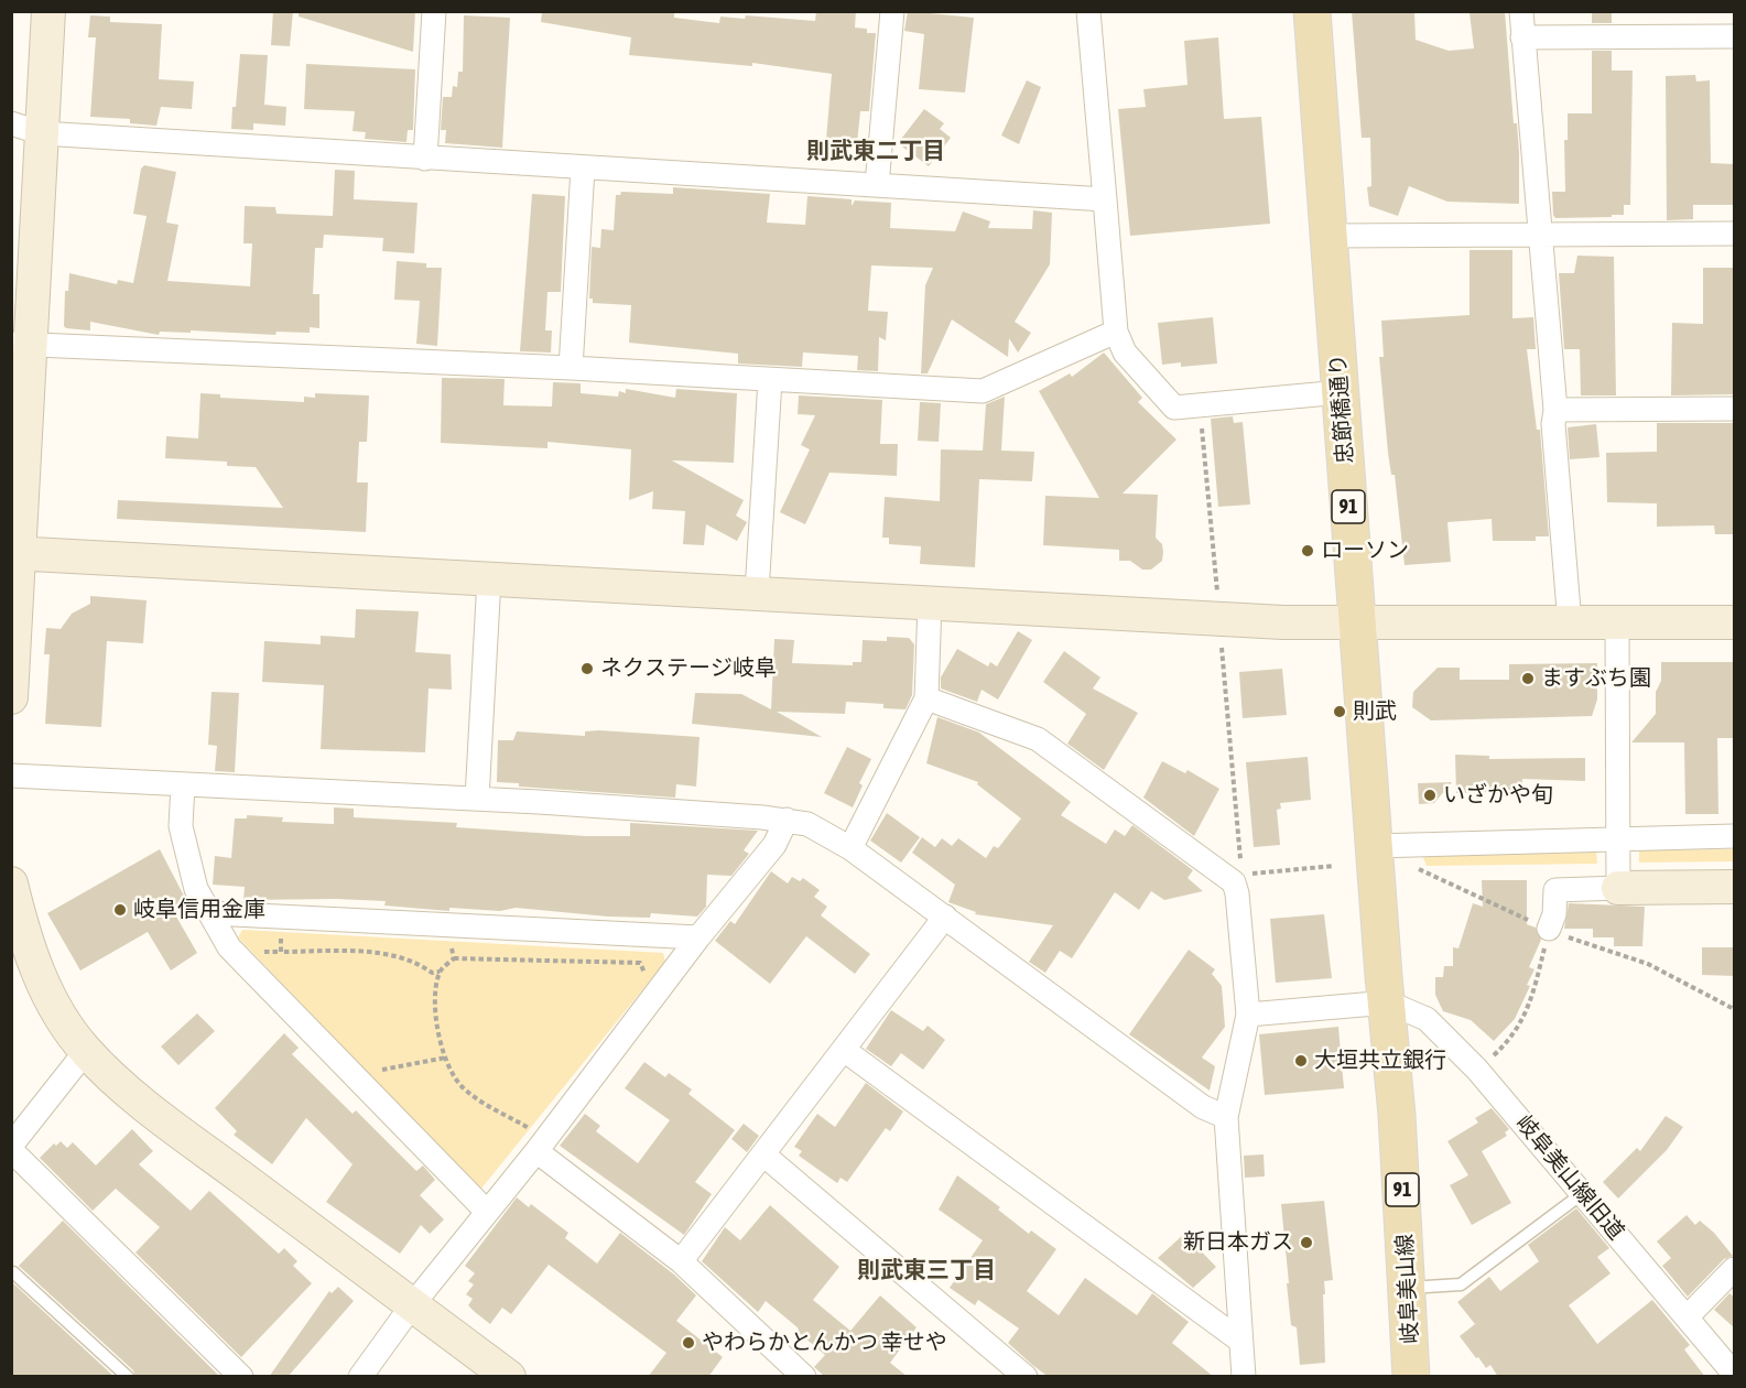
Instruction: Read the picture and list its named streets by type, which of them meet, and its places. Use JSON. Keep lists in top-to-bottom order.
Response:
{
  "streets": {
    "main road": ["忠節橋通り", "91", "岐阜美山線"],
    "street": ["岐阜美山線旧道"]
  },
  "crossings": [
    ["忠節橋通り", "岐阜美山線旧道"],
    ["忠節橋通り", "岐阜美山線"],
    ["岐阜美山線旧道", "岐阜美山線"]
  ],
  "districts": ["則武東二丁目", "則武東三丁目"],
  "places": [
    "ローソン",
    "ネクステージ岐阜",
    "ますぶち園",
    "則武",
    "いざかや旬",
    "岐阜信用金庫",
    "大垣共立銀行",
    "新日本ガス",
    "やわらかとんかつ 幸せや"
  ]
}
